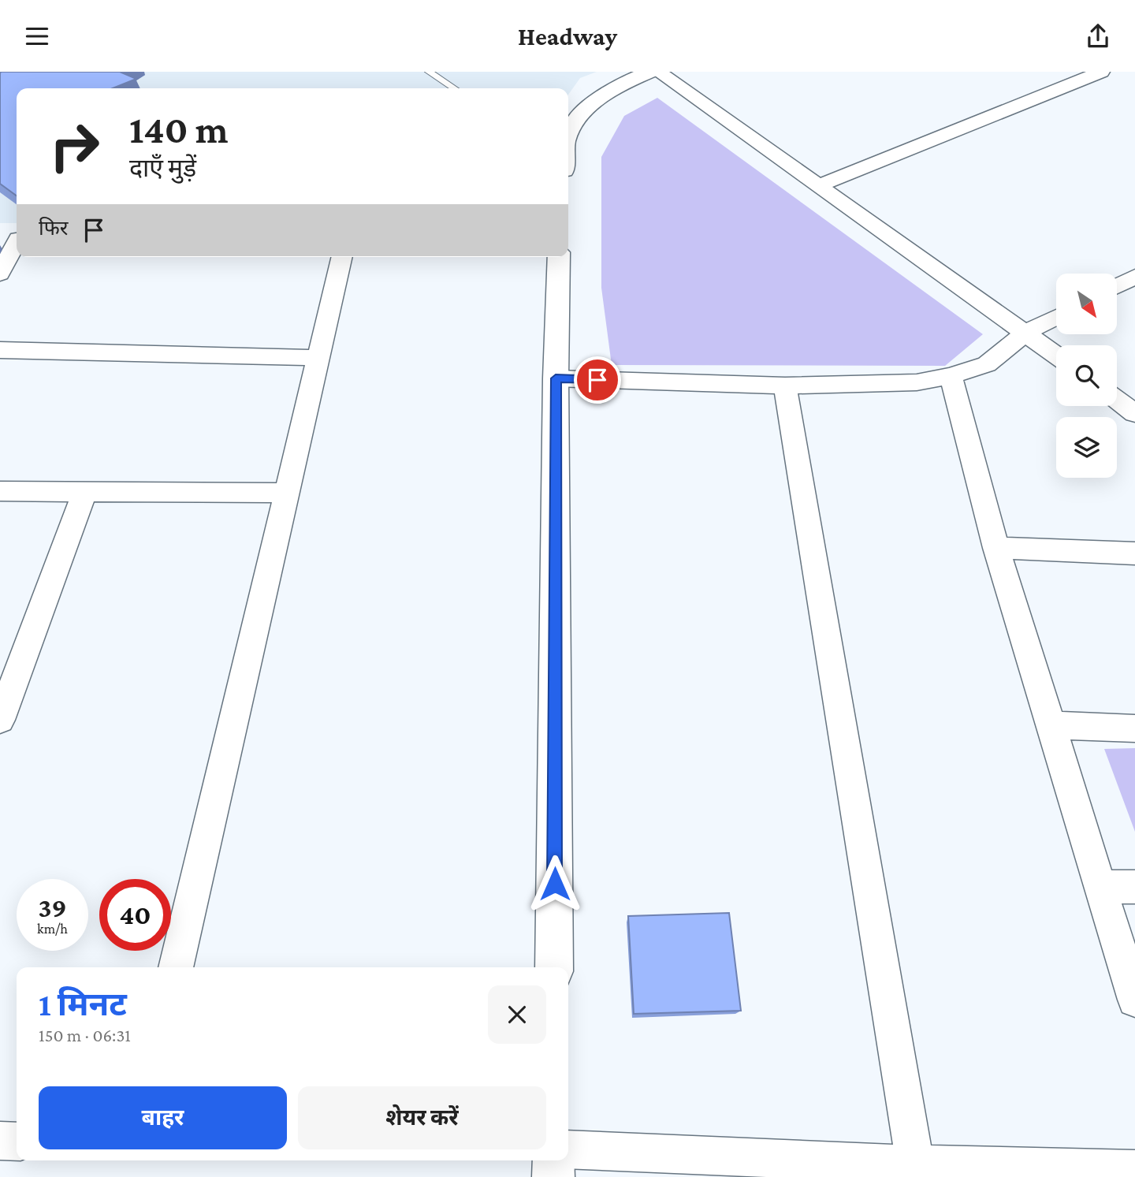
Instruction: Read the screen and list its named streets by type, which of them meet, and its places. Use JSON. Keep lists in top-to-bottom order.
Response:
{
  "north": "bottom right",
  "page": {
    "header": "Headway",
    "turn": ["140 m", "दाएँ मुड़ें"],
    "then": "फिर",
    "speed": "39 km/h",
    "limit": "40",
    "heading": ["1 मिनट", "150 m · 06:31"],
    "buttons": ["बाहर", "शेयर करें"]
  }
}
